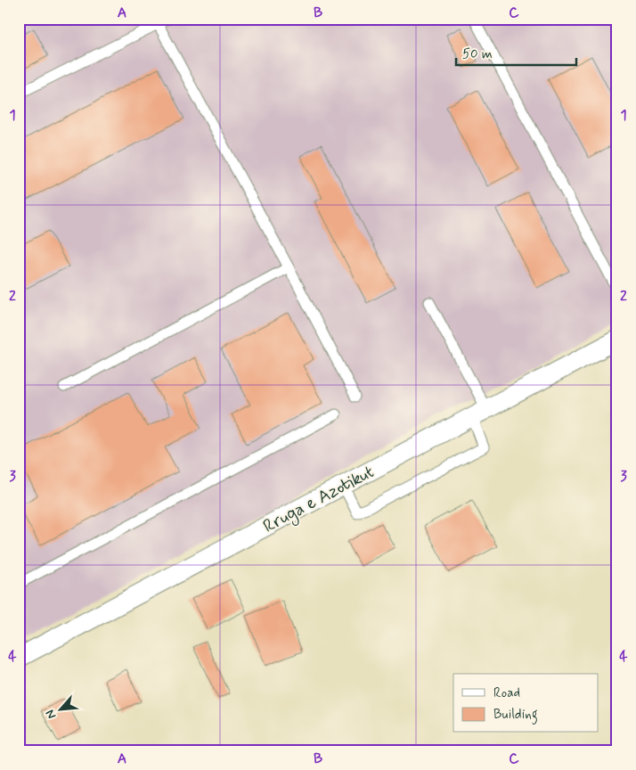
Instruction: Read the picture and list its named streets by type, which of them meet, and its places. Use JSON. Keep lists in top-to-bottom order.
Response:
{
  "streets": {
    "street": ["Rruga e Azotikut"]
  },
  "legend": ["Road", "Building"],
  "scale_bar": "50 m",
  "north": "bottom left",
  "grid": {
    "columns": ["A", "B", "C"],
    "rows": [
      "1",
      "2",
      "3",
      "4"
    ]
  }
}
